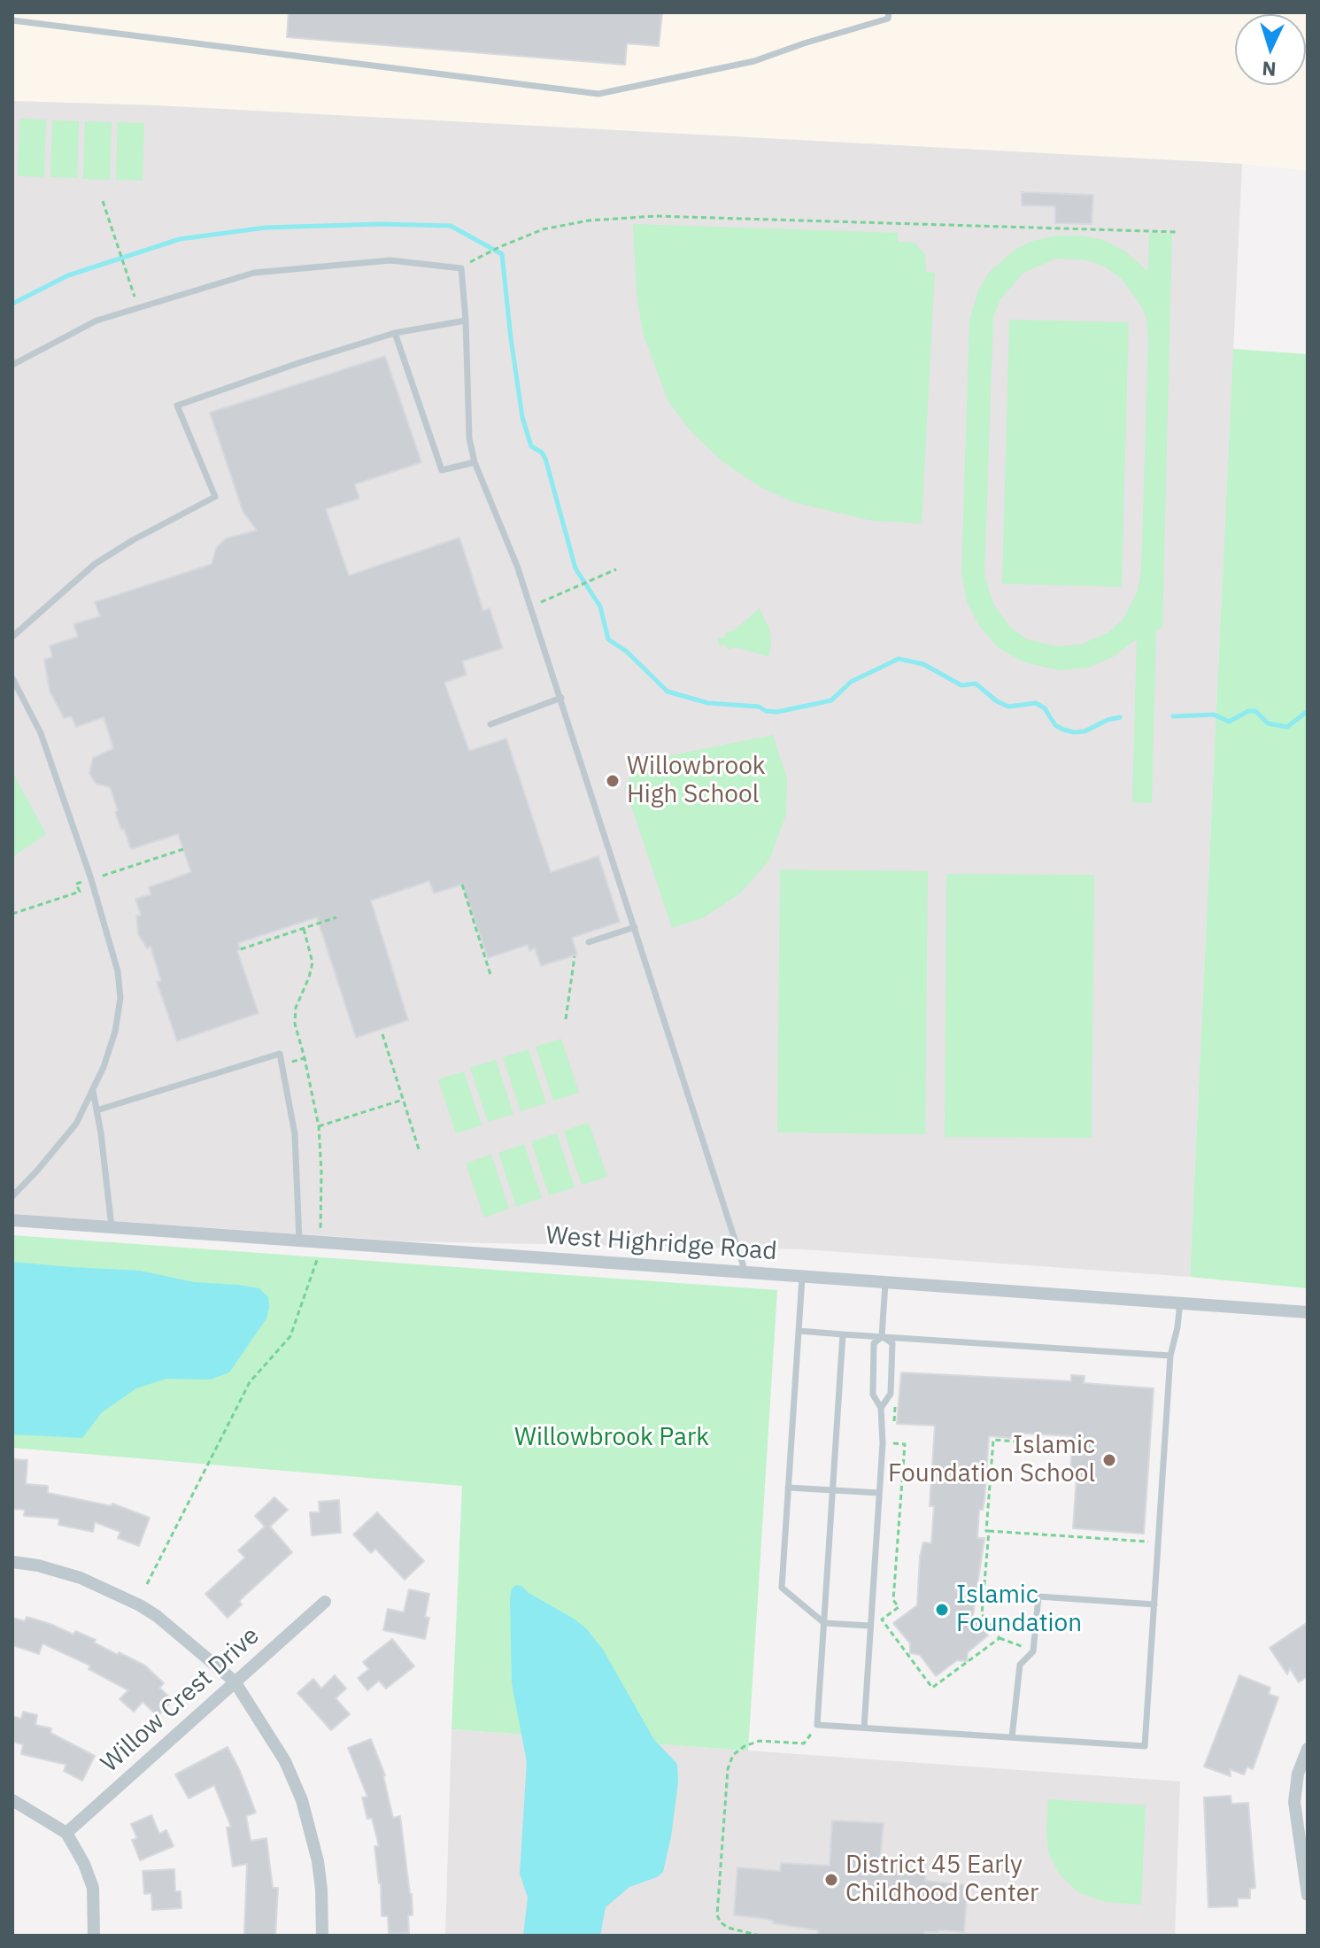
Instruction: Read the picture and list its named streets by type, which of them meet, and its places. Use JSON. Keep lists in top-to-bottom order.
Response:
{
  "streets": {
    "street": ["West Highridge Road", "Willow Crest Drive"]
  },
  "parks": ["Willowbrook Park"],
  "places": [
    "Willowbrook High School",
    "Islamic Foundation School",
    "Islamic Foundation",
    "District 45 Early Childhood Center"
  ],
  "north": "bottom"
}
